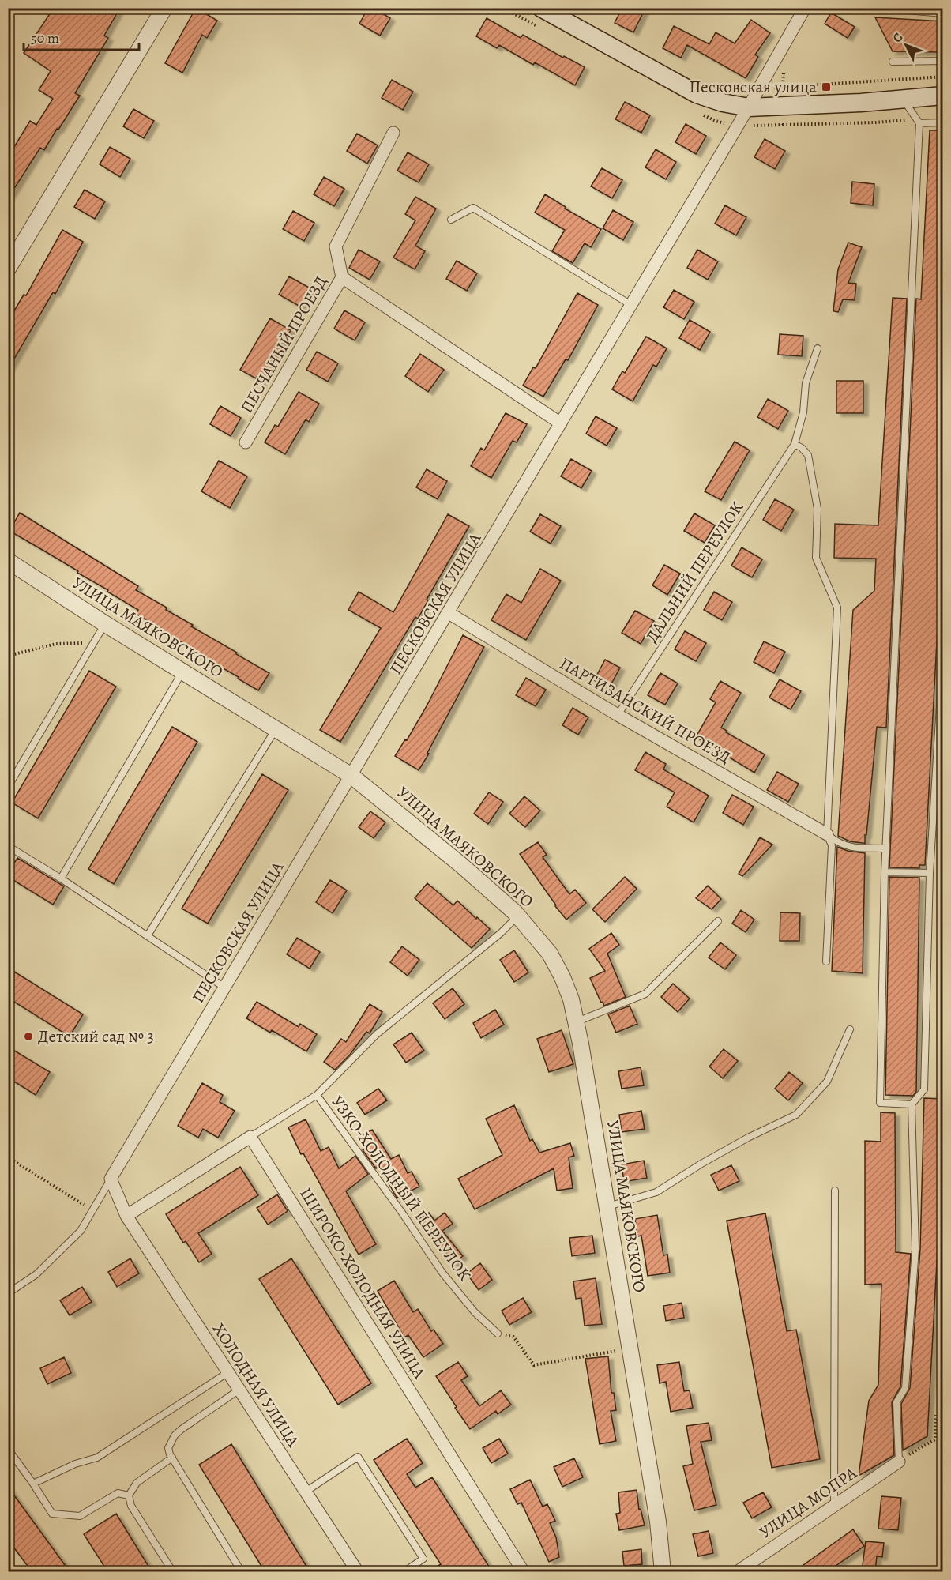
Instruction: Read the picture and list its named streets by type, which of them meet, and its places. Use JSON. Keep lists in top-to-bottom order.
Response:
{
  "streets": {
    "street": [
      "ПЕСЧАНЫЙ ПРОЕЗД",
      "ПЕСКОВСКАЯ УЛИЦА",
      "УЛИЦА МАЯКОВСКОГО",
      "ПАРТИЗАНСКИЙ ПРОЕЗД",
      "ШИРОКО-ХОЛОДНАЯ УЛИЦА",
      "ХОЛОДНАЯ УЛИЦА",
      "УЛИЦА МОПРА"
    ],
    "lane": ["ДАЛЬНИЙ ПЕРЕУЛОК", "УЗКО-ХОЛОДНЫЙ ПЕРЕУЛОК"]
  },
  "crossings": [
    ["ДАЛЬНИЙ ПЕРЕУЛОК", "ПАРТИЗАНСКИЙ ПРОЕЗД"],
    ["ПЕСКОВСКАЯ УЛИЦА", "УЛИЦА МАЯКОВСКОГО"],
    ["ПЕСКОВСКАЯ УЛИЦА", "ПАРТИЗАНСКИЙ ПРОЕЗД"],
    ["УЗКО-ХОЛОДНЫЙ ПЕРЕУЛОК", "ШИРОКО-ХОЛОДНАЯ УЛИЦА"]
  ],
  "places": {
    "transit": ["Песковская улица"],
    "other": ["Детский сад № 3"]
  },
  "scale_bar": "50 m",
  "north": "top left"
}
